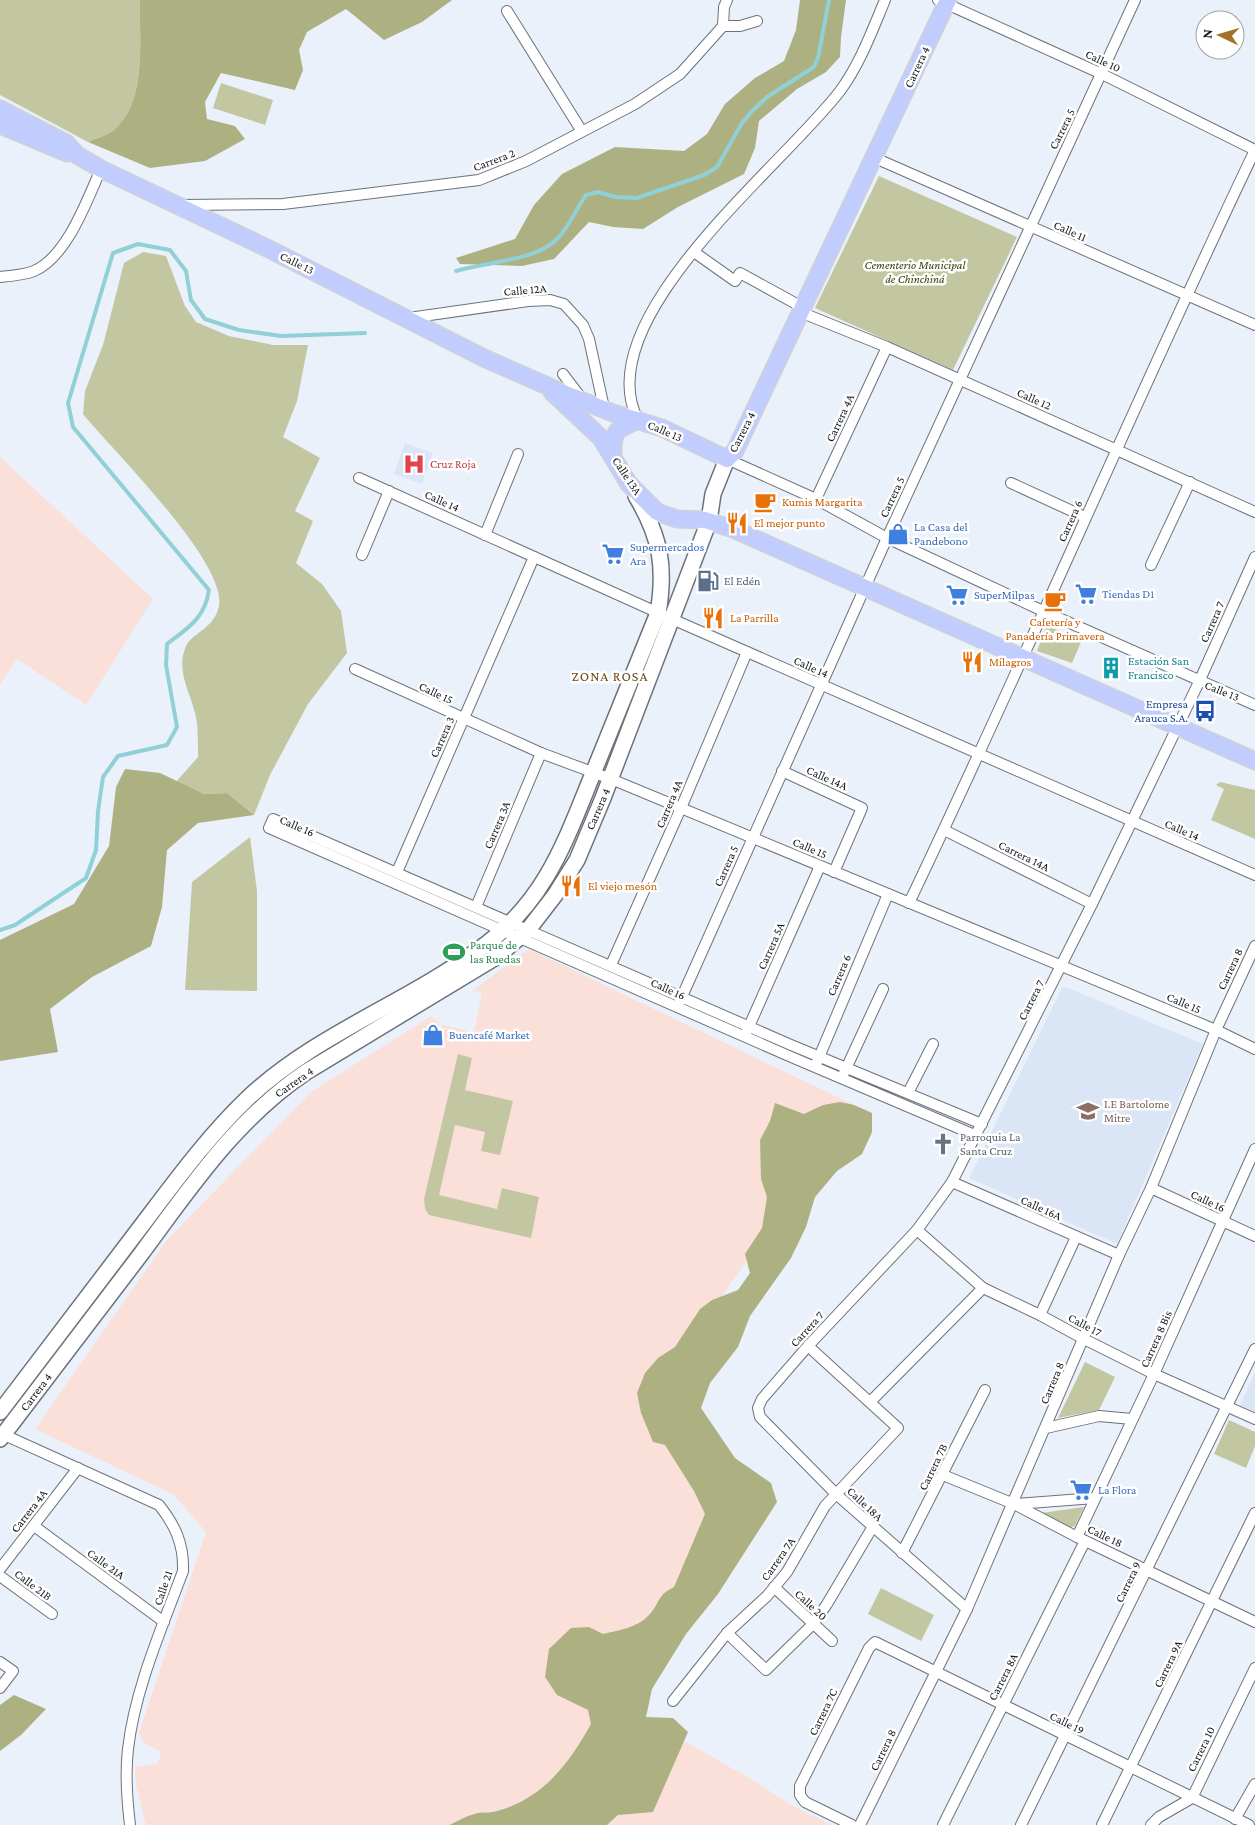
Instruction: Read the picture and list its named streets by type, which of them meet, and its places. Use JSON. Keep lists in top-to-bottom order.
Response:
{
  "streets": {
    "main road": ["Carrera 4", "Calle 13", "Calle 13A"],
    "street": [
      "Calle 10",
      "Carrera 5",
      "Carrera 2",
      "Calle 11",
      "Calle 12A",
      "Calle 12",
      "Carrera 4A",
      "Calle 14",
      "Carrera 6",
      "Carrera 7",
      "Calle 15",
      "Carrera 3",
      "Calle 14A",
      "Carrera 3A",
      "Calle 16",
      "Carrera 14A",
      "Carrera 5A",
      "Carrera 8",
      "Calle 16A",
      "Calle 17",
      "Carrera 8 Bis",
      "Carrera 7B",
      "Calle 18A",
      "Calle 18",
      "Carrera 7A",
      "Calle 21A",
      "Carrera 9",
      "Calle 21B",
      "Calle 21",
      "Calle 20",
      "Carrera 9A",
      "Carrera 8A",
      "Carrera 7C",
      "Calle 19",
      "Carrera 10"
    ]
  },
  "crossings": [
    ["Calle 10", "Carrera 4"],
    ["Calle 10", "Carrera 5"],
    ["Calle 10", "Carrera 6"],
    ["Carrera 4", "Calle 11"],
    ["Carrera 4", "Calle 13"],
    ["Carrera 4", "Calle 12"],
    ["Carrera 4", "Calle 13A"],
    ["Carrera 4", "Calle 14"],
    ["Carrera 4", "Calle 15"],
    ["Carrera 4", "Calle 16"],
    ["Carrera 4", "Calle 21"],
    ["Carrera 5", "Calle 11"],
    ["Carrera 5", "Calle 13"],
    ["Carrera 5", "Calle 12"],
    ["Carrera 5", "Calle 13A"],
    ["Carrera 5", "Calle 14"],
    ["Carrera 5", "Calle 15"],
    ["Carrera 5", "Calle 14A"],
    ["Carrera 5", "Calle 16"],
    ["Carrera 2", "Calle 13"],
    ["Calle 11", "Carrera 6"],
    ["Calle 13", "Calle 12A"],
    ["Calle 13", "Carrera 4A"],
    ["Calle 13", "Calle 13A"],
    ["Calle 13", "Carrera 6"],
    ["Calle 13", "Carrera 7"],
    ["Calle 12", "Carrera 4A"],
    ["Calle 12", "Carrera 6"],
    ["Carrera 4A", "Calle 14"],
    ["Carrera 4A", "Calle 15"],
    ["Carrera 4A", "Calle 16"],
    ["Carrera 4A", "Calle 21A"],
    ["Carrera 4A", "Calle 21"],
    ["Calle 13A", "Carrera 6"],
    ["Calle 13A", "Carrera 7"],
    ["Calle 14", "Carrera 6"],
    ["Calle 14", "Carrera 7"],
    ["Calle 14", "Carrera 3"],
    ["Carrera 6", "Calle 15"],
    ["Carrera 6", "Calle 16"],
    ["Carrera 6", "Carrera 14A"],
    ["Carrera 7", "Calle 15"],
    ["Carrera 7", "Calle 16"],
    ["Carrera 7", "Carrera 14A"],
    ["Carrera 7", "Calle 16A"],
    ["Carrera 7", "Calle 17"],
    ["Carrera 7", "Calle 18A"],
    ["Calle 15", "Carrera 3"],
    ["Calle 15", "Calle 14A"],
    ["Calle 15", "Carrera 3A"],
    ["Calle 15", "Carrera 5A"],
    ["Calle 15", "Carrera 8"],
    ["Carrera 3", "Calle 16"],
    ["Carrera 3A", "Calle 16"],
    ["Calle 16", "Carrera 5A"],
    ["Calle 16", "Carrera 8"],
    ["Calle 16", "Carrera 8 Bis"],
    ["Carrera 8", "Calle 16A"],
    ["Carrera 8", "Calle 17"],
    ["Carrera 8", "Calle 18A"],
    ["Carrera 8", "Calle 18"],
    ["Carrera 8", "Calle 19"],
    ["Calle 17", "Carrera 8 Bis"],
    ["Calle 17", "Carrera 9"],
    ["Carrera 8 Bis", "Calle 18"],
    ["Carrera 8 Bis", "Carrera 8A"],
    ["Carrera 7B", "Calle 18A"],
    ["Carrera 7B", "Calle 18"],
    ["Calle 18A", "Carrera 7A"],
    ["Calle 18", "Carrera 9"],
    ["Calle 18", "Carrera 9A"],
    ["Calle 18", "Carrera 8A"],
    ["Carrera 7A", "Calle 20"],
    ["Calle 21A", "Calle 21"],
    ["Carrera 9", "Calle 19"],
    ["Carrera 9A", "Calle 19"],
    ["Carrera 8A", "Calle 19"],
    ["Carrera 7C", "Calle 19"],
    ["Calle 19", "Carrera 10"]
  ],
  "districts": ["ZONA ROSA"],
  "parks": ["Cementerio Municipal de Chinchiná"],
  "places": {
    "hospital": ["Cruz Roja"],
    "cafe": ["Kumis Margarita", "Cafetería y Panadería Primavera"],
    "restaurant": [
      "El mejor punto",
      "La Parrilla",
      "Milagros",
      "El viejo mesón"
    ],
    "shop": ["La Casa del Pandebono", "Buencafé Market"],
    "supermarket": [
      "Supermercados Ara",
      "Tiendas D1",
      "SuperMilpas",
      "La Flora"
    ],
    "fuel station": ["El Edén"],
    "building": ["Estación San Francisco"],
    "bus stop": ["Empresa Arauca S.A."],
    "sports": ["Parque de las Ruedas"],
    "school or university": ["I.E Bartolome Mitre"],
    "church": ["Parroquia La Santa Cruz"]
  },
  "north": "left"
}
